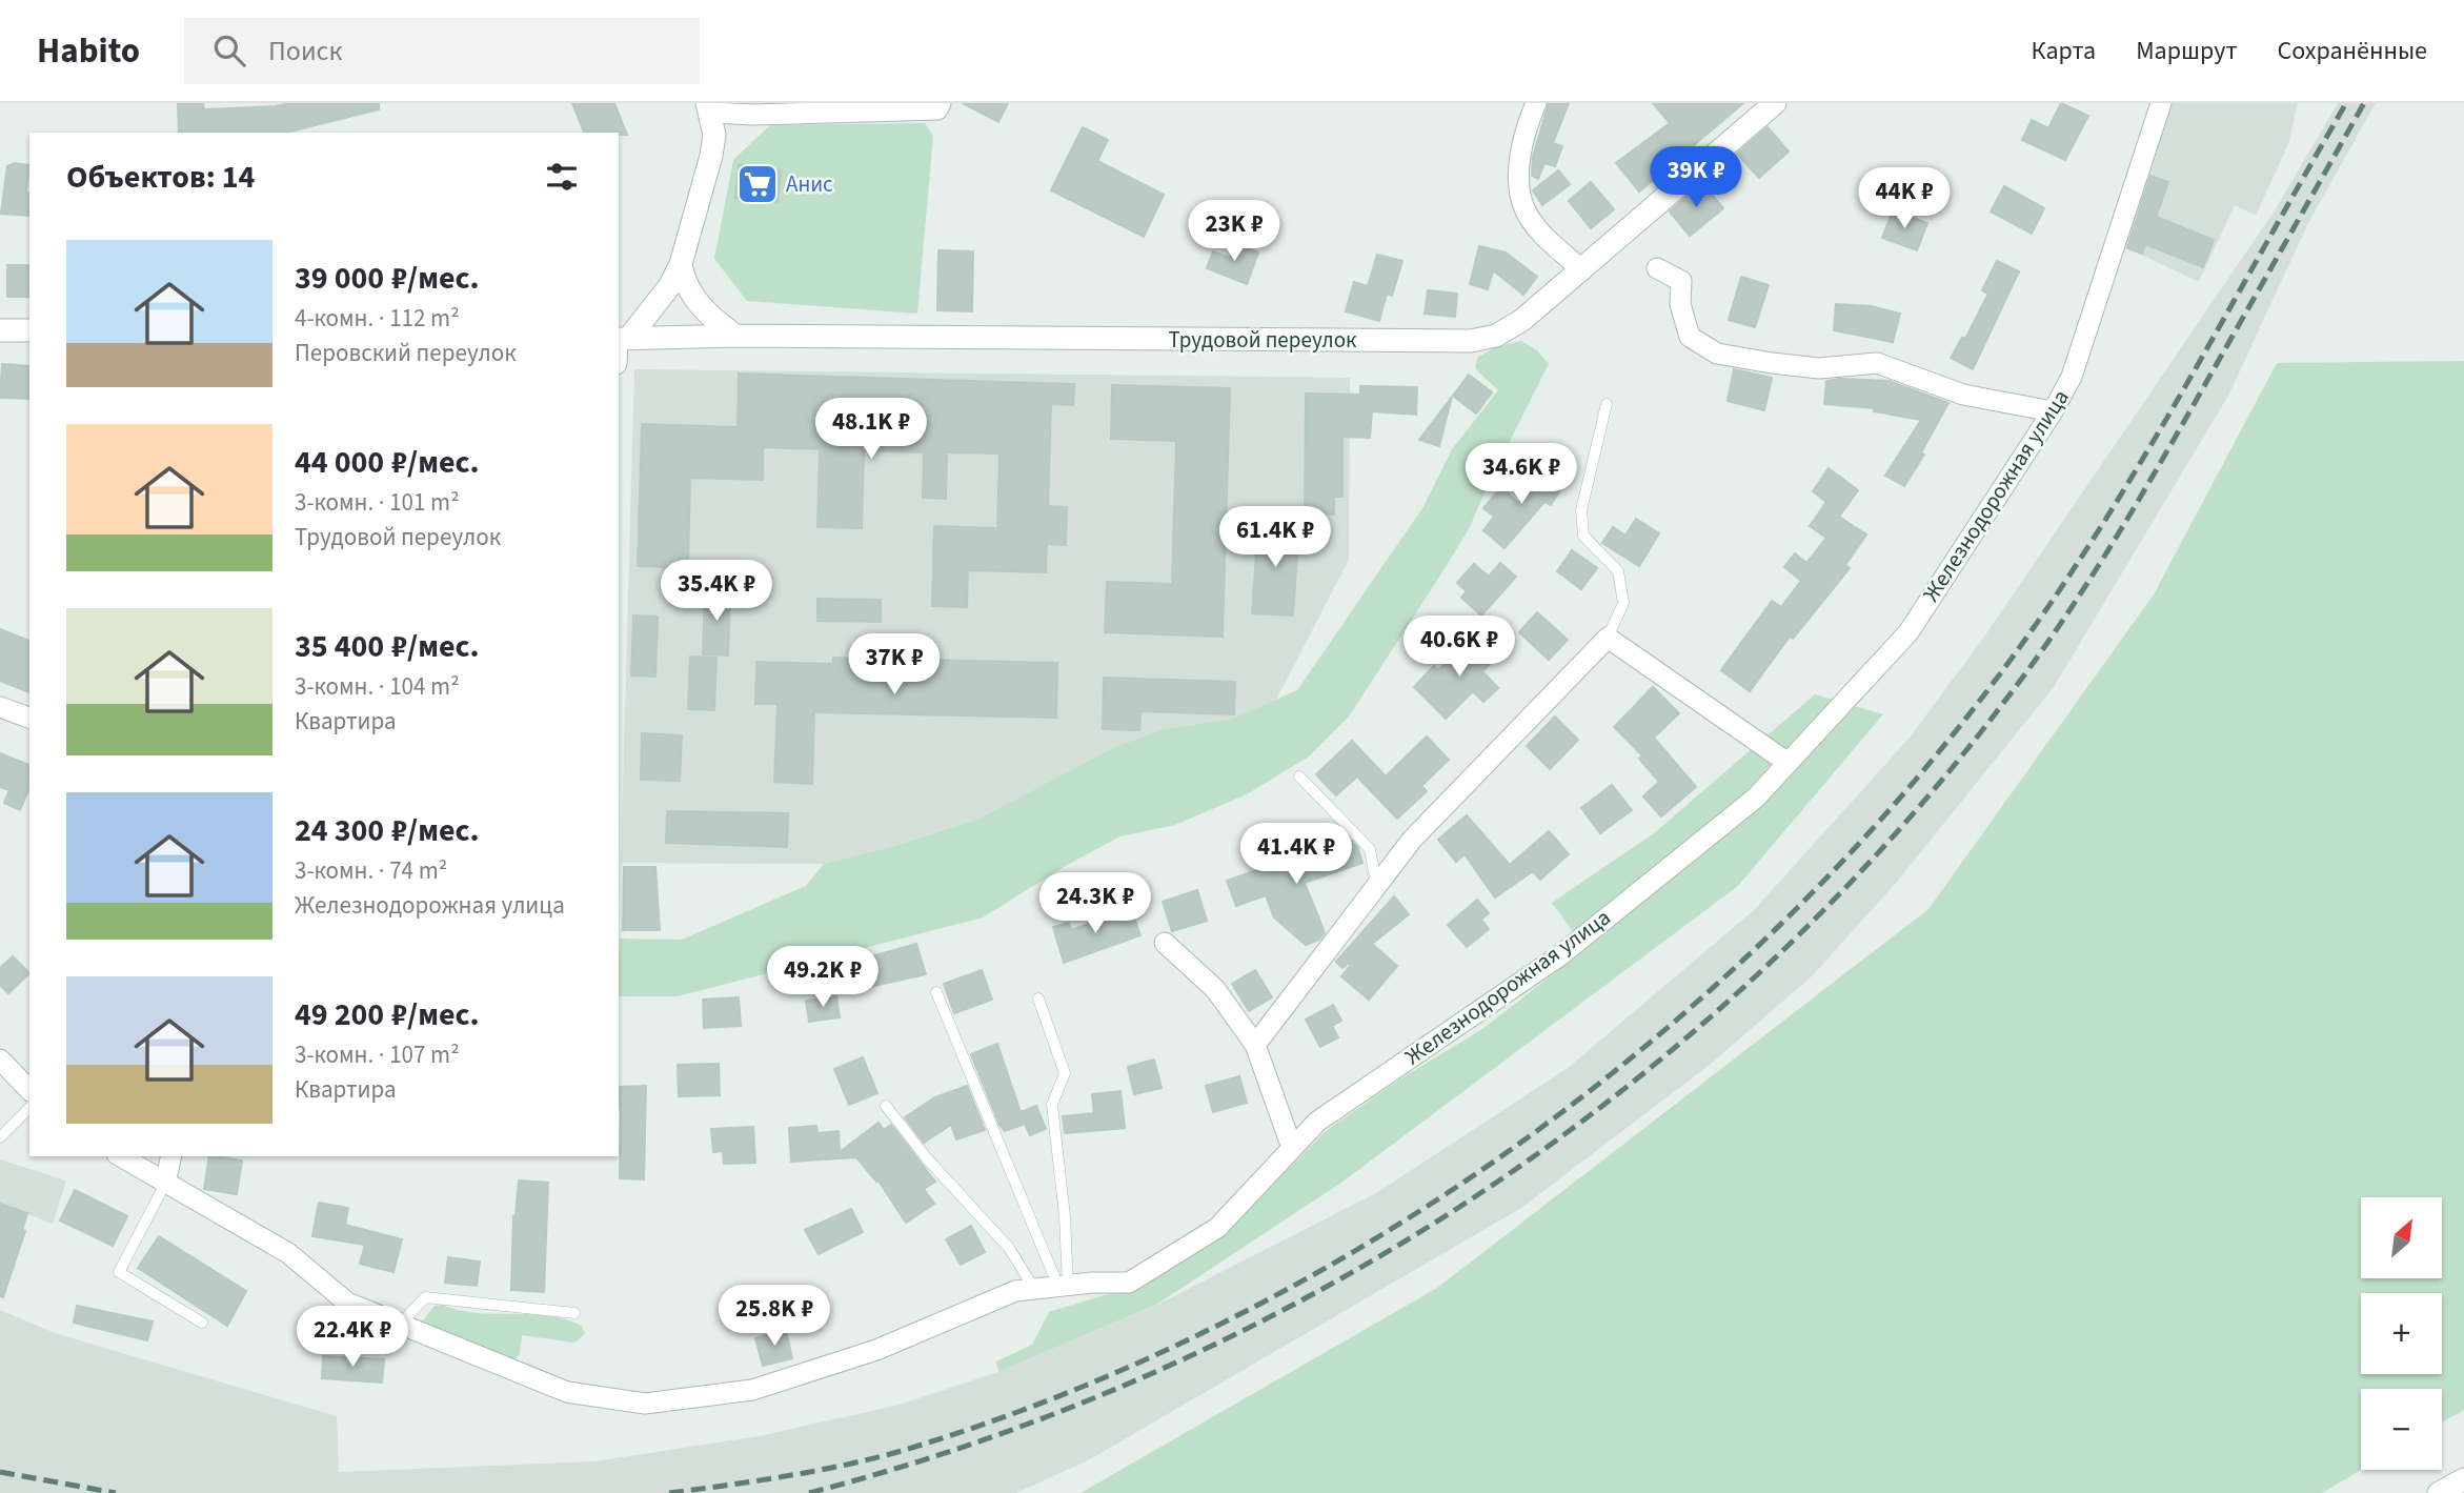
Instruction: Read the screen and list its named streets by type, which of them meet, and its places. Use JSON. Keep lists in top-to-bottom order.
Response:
{
  "streets": {
    "street": ["Трудовой переулок", "Железнодорожная улица"]
  },
  "places": {
    "supermarket": ["Анис"]
  },
  "north": "top right",
  "page": {
    "header": "Habito",
    "search": "Поиск",
    "nav": ["Карта", "Маршрут", "Сохранённые"],
    "heading": "Объектов: 14",
    "price": [
      "39K ₽",
      "44K ₽",
      "23K ₽",
      "48.1K ₽",
      "34.6K ₽",
      "61.4K ₽",
      "35.4K ₽",
      "40.6K ₽",
      "37K ₽",
      "41.4K ₽",
      "24.3K ₽",
      "49.2K ₽",
      "25.8K ₽",
      "22.4K ₽"
    ],
    "list": [
      {
        "name": "39 000 ₽/мес.",
        "note": "4-комн. · 112 m² · Перовский переулок"
      },
      {
        "name": "44 000 ₽/мес.",
        "note": "3-комн. · 101 m² · Трудовой переулок"
      },
      {
        "name": "35 400 ₽/мес.",
        "note": "3-комн. · 104 m² · Квартира"
      },
      {
        "name": "24 300 ₽/мес.",
        "note": "3-комн. · 74 m² · Железнодорожная улица"
      },
      {
        "name": "49 200 ₽/мес.",
        "note": "3-комн. · 107 m² · Квартира"
      }
    ],
    "map_buttons": ["+", "−"]
  }
}
